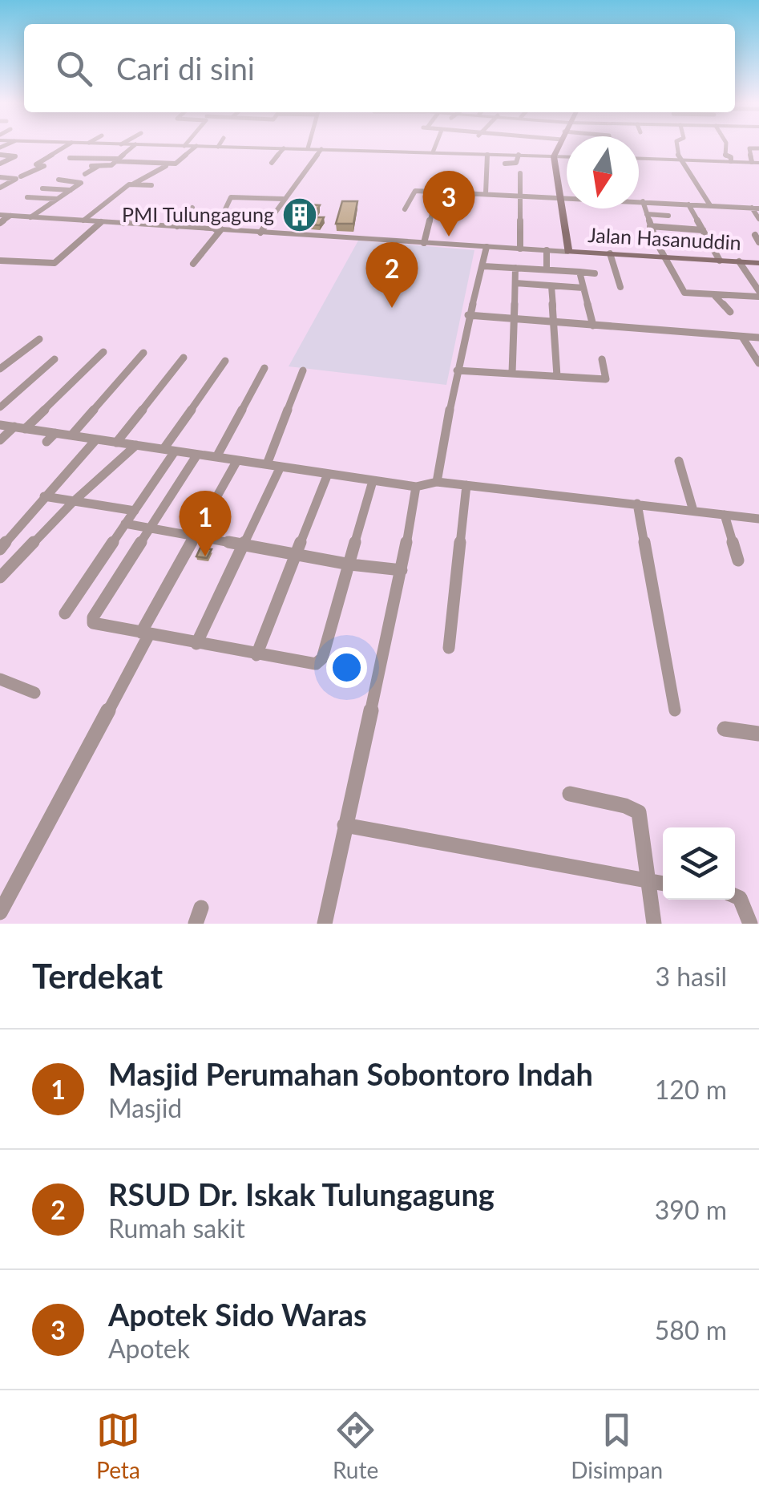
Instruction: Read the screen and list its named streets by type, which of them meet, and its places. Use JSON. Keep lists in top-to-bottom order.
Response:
{
  "streets": {
    "main road": ["Jalan Hasanuddin"]
  },
  "places": {
    "building": ["PMI Tulungagung"]
  },
  "north": "bottom",
  "page": {
    "search": "Cari di sini",
    "pins": ["3", "2", "1"],
    "heading": ["Terdekat", "3 hasil"],
    "list": [
      {
        "mark": "1",
        "name": "Masjid Perumahan Sobontoro Indah",
        "note": "Masjid",
        "value": "120 m"
      },
      {
        "mark": "2",
        "name": "RSUD Dr. Iskak Tulungagung",
        "note": "Rumah sakit",
        "value": "390 m"
      },
      {
        "mark": "3",
        "name": "Apotek Sido Waras",
        "note": "Apotek",
        "value": "580 m"
      }
    ],
    "nav": ["Peta", "Rute", "Disimpan"]
  }
}
